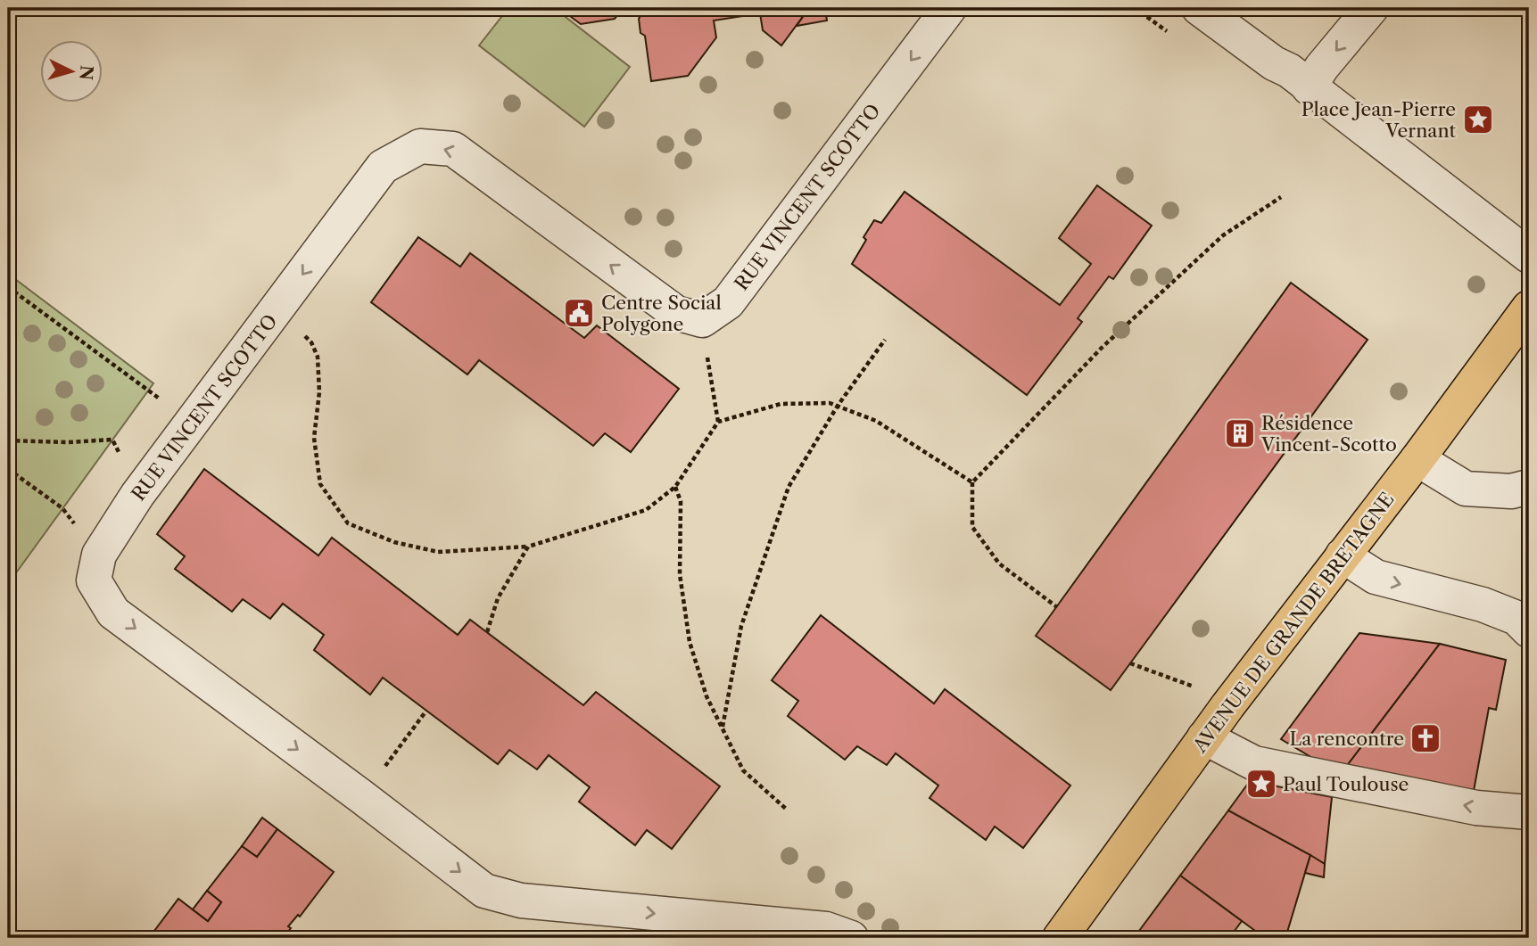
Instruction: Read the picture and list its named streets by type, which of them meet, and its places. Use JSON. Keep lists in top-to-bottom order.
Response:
{
  "streets": {
    "main road": ["AVENUE DE GRANDE BRETAGNE"],
    "street": ["RUE VINCENT SCOTTO"]
  },
  "places": {
    "place": ["Place Jean-Pierre Vernant", "Paul Toulouse"],
    "public building": ["Centre Social Polygone"],
    "building": ["Résidence Vincent-Scotto"],
    "church": ["La rencontre"]
  },
  "north": "right"
}
